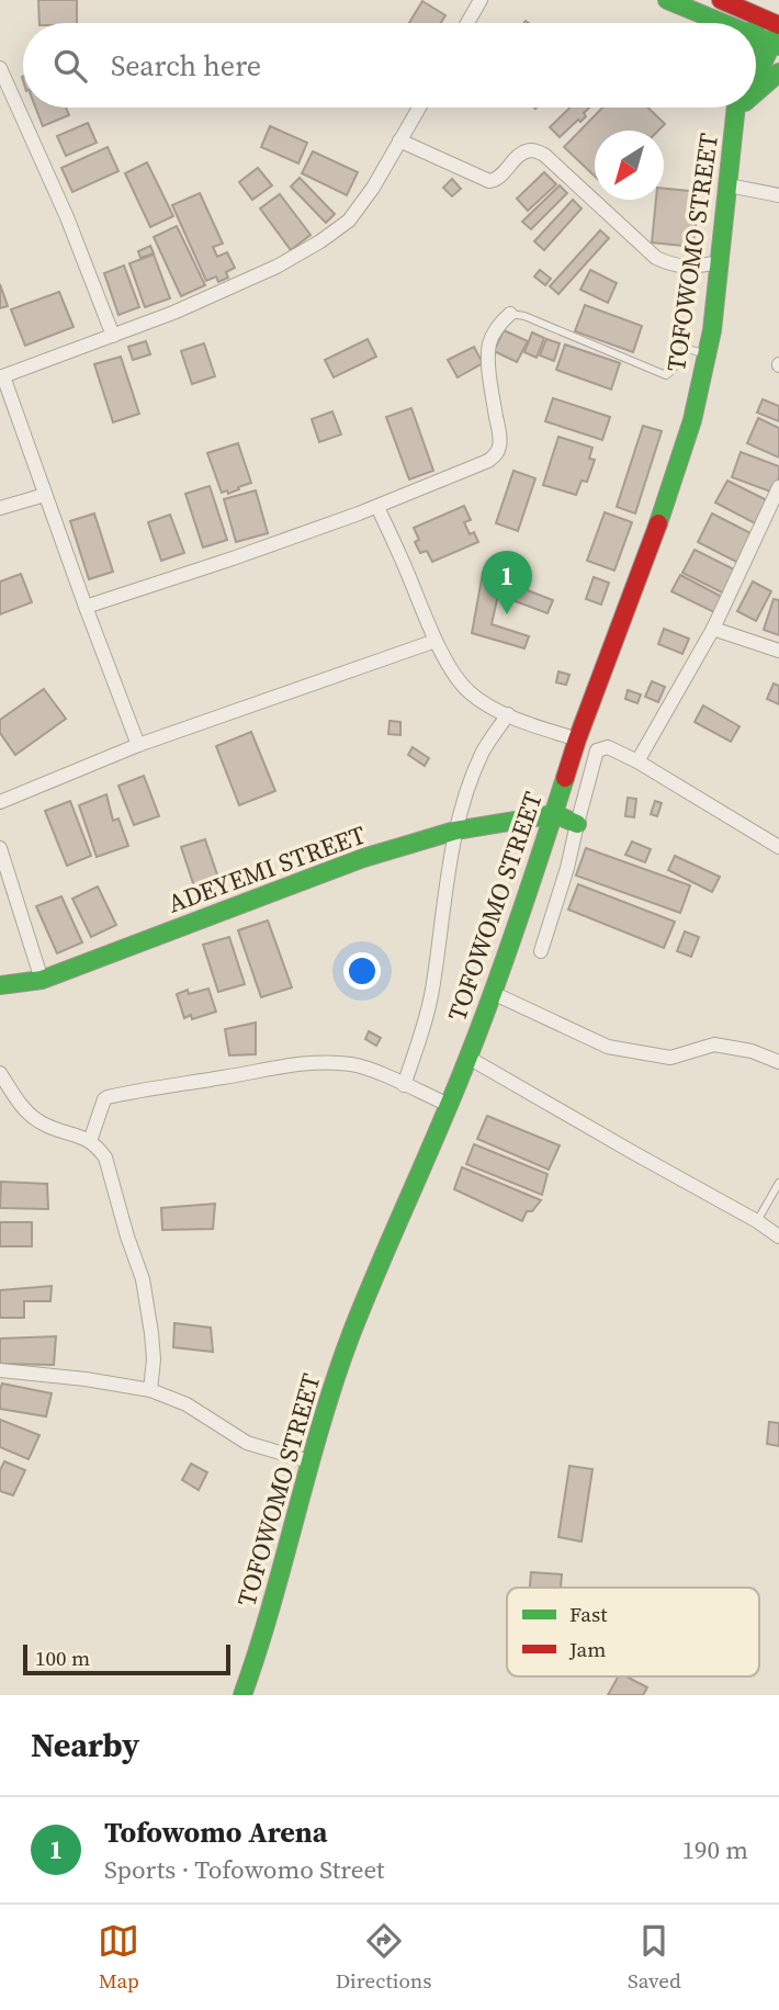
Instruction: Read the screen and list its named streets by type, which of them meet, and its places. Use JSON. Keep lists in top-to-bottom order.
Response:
{
  "streets": {
    "street": ["TOFOWOMO STREET", "ADEYEMI STREET"]
  },
  "crossings": [
    ["TOFOWOMO STREET", "ADEYEMI STREET"]
  ],
  "legend": ["Fast", "Jam"],
  "scale_bar": "100 m",
  "north": "bottom left",
  "page": {
    "search": "Search here",
    "pins": "1",
    "scale": "100 m",
    "heading": "Nearby",
    "list": [
      {
        "mark": "1",
        "name": "Tofowomo Arena",
        "note": "Sports · Tofowomo Street",
        "value": "190 m"
      }
    ],
    "nav": ["Map", "Directions", "Saved"]
  }
}
